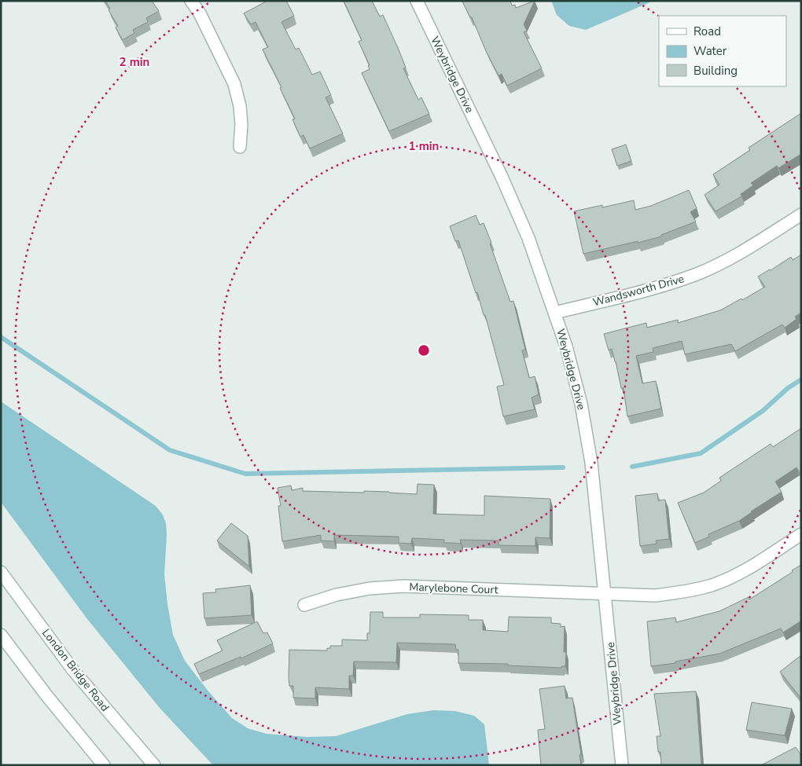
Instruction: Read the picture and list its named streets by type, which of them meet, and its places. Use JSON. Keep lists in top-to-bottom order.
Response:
{
  "streets": {
    "street": [
      "Weybridge Drive",
      "Wandsworth Drive",
      "Marylebone Court",
      "London Bridge Road"
    ]
  },
  "crossings": [
    ["Weybridge Drive", "Wandsworth Drive"],
    ["Weybridge Drive", "Marylebone Court"]
  ],
  "legend": ["Road", "Water", "Building"],
  "rings": ["2 min", "1 min"]
}
